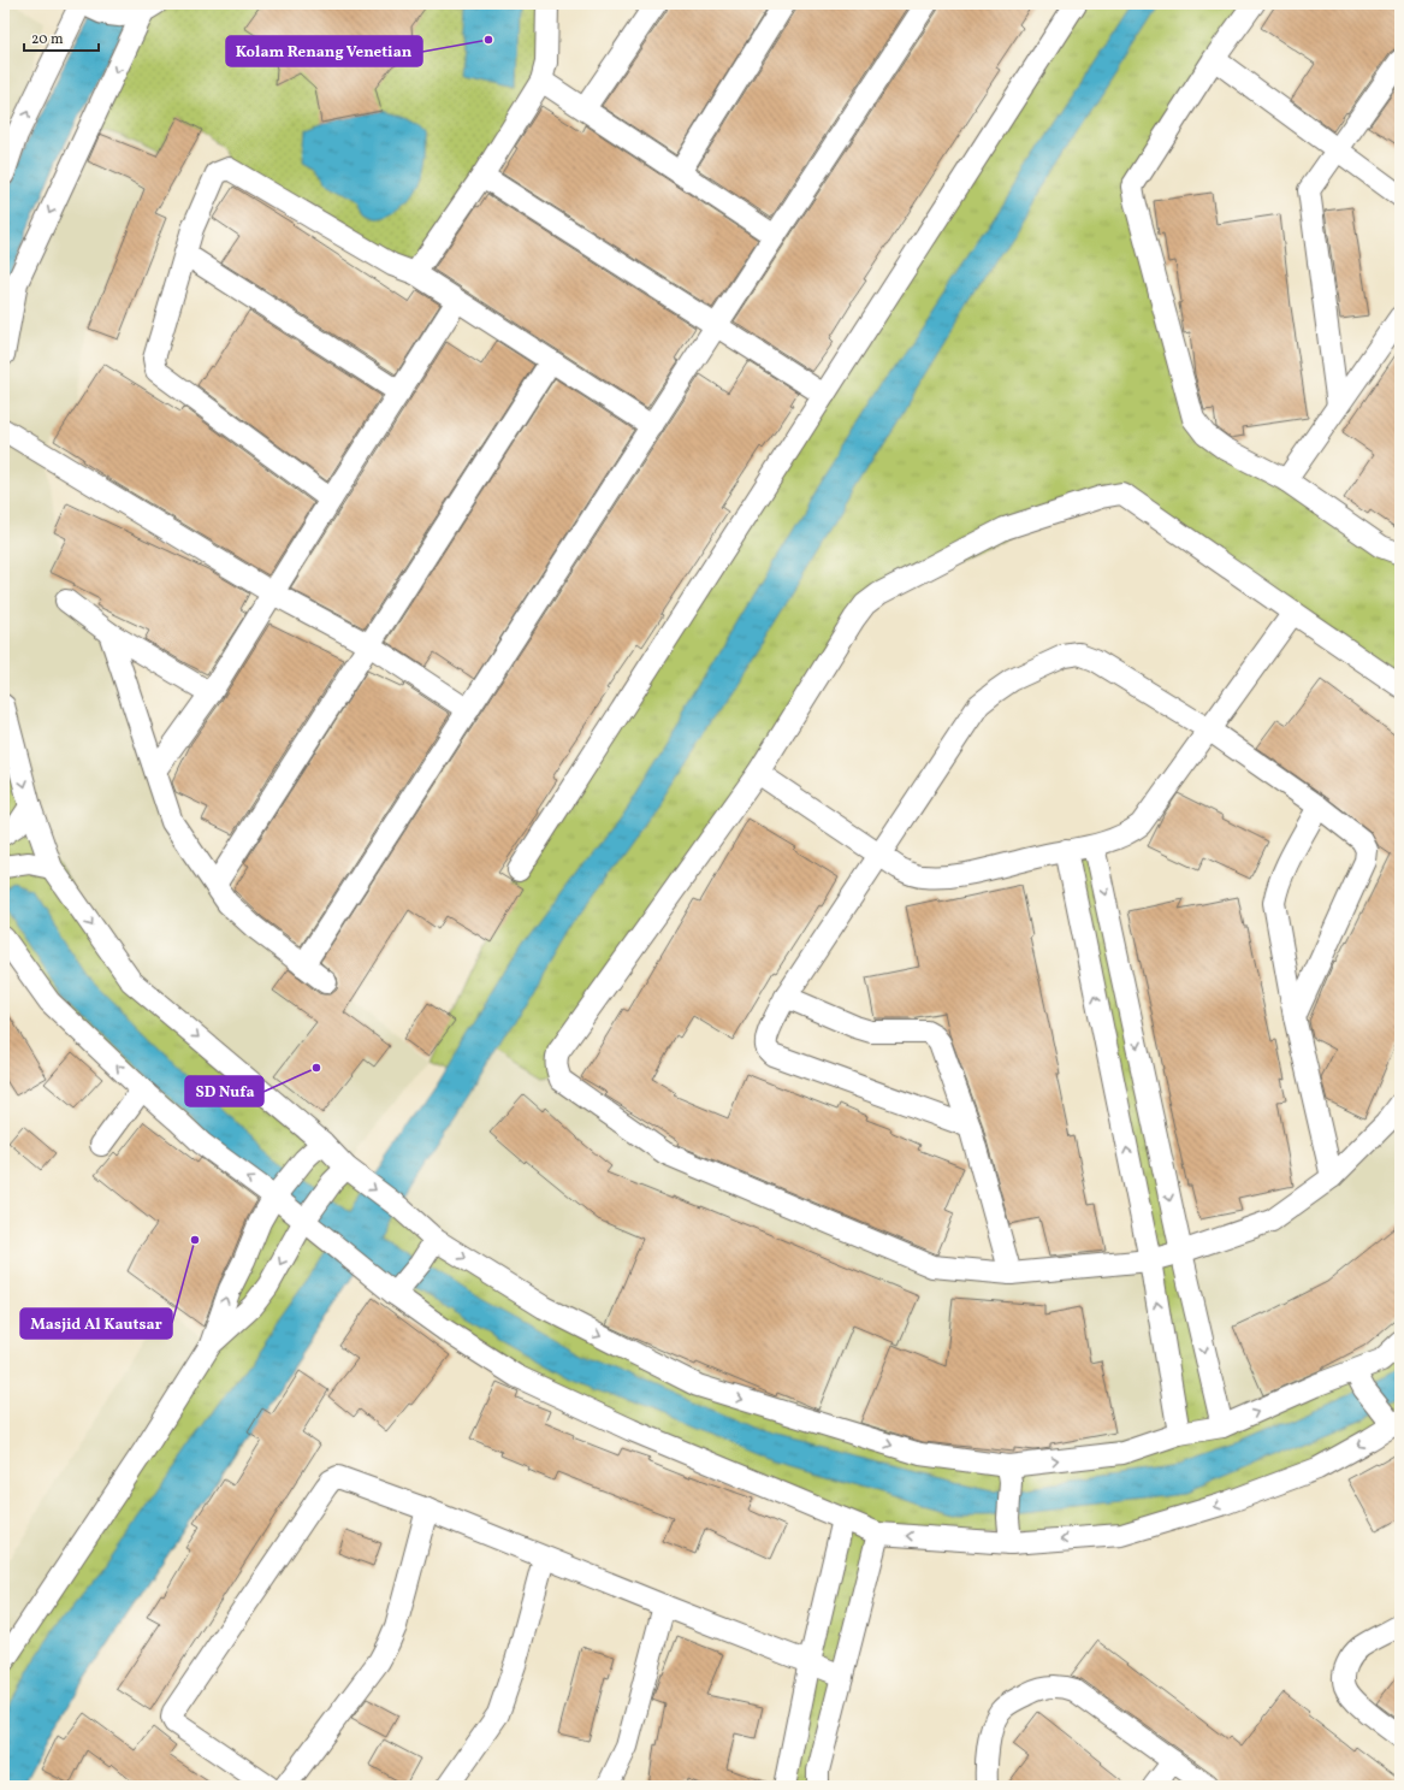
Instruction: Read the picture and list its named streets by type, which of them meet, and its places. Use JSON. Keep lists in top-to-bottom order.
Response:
{
  "places": ["Kolam Renang Venetian", "SD Nufa", "Masjid Al Kautsar"],
  "scale_bar": "20 m"
}
